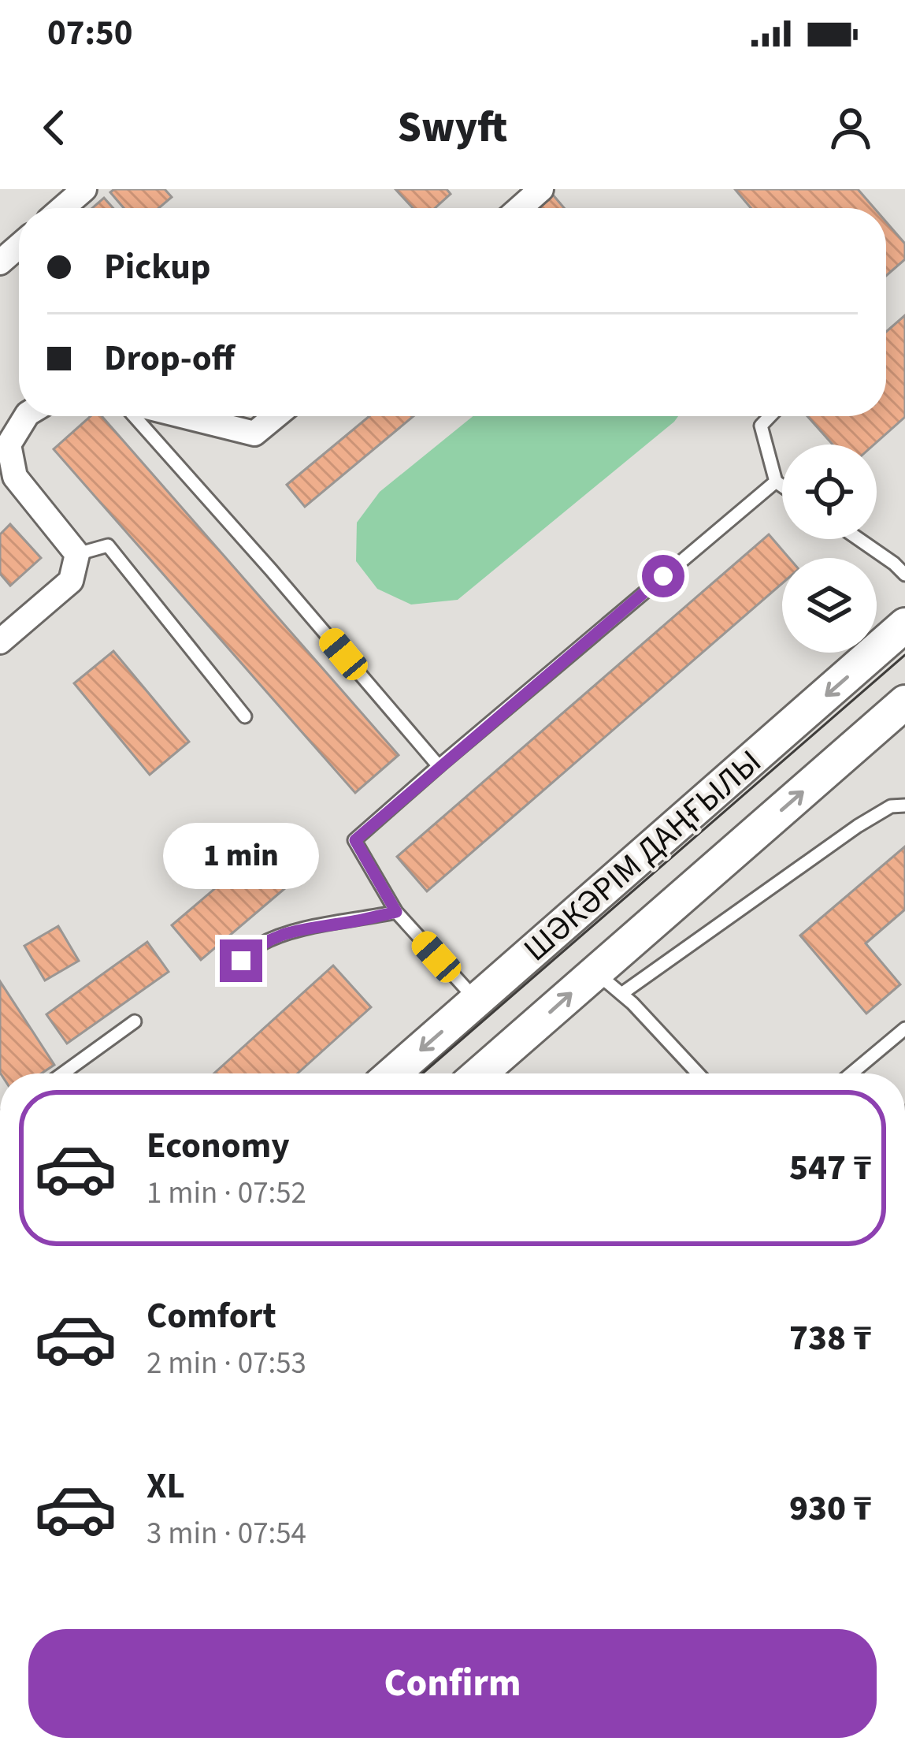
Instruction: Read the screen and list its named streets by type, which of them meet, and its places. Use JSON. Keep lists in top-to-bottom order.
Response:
{
  "streets": {
    "main road": ["ШӘКӘРІМ ДАҢҒЫЛЫ"]
  },
  "page": {
    "status": "07:50",
    "header": "Swyft",
    "banner": ["Pickup", "Drop-off"],
    "bubble": "1 min",
    "list": [
      {
        "name": "Economy",
        "note": "1 min · 07:52",
        "value": "547 ₸"
      },
      {
        "name": "Comfort",
        "note": "2 min · 07:53",
        "value": "738 ₸"
      },
      {
        "name": "XL",
        "note": "3 min · 07:54",
        "value": "930 ₸"
      }
    ],
    "buttons": "Confirm"
  }
}
